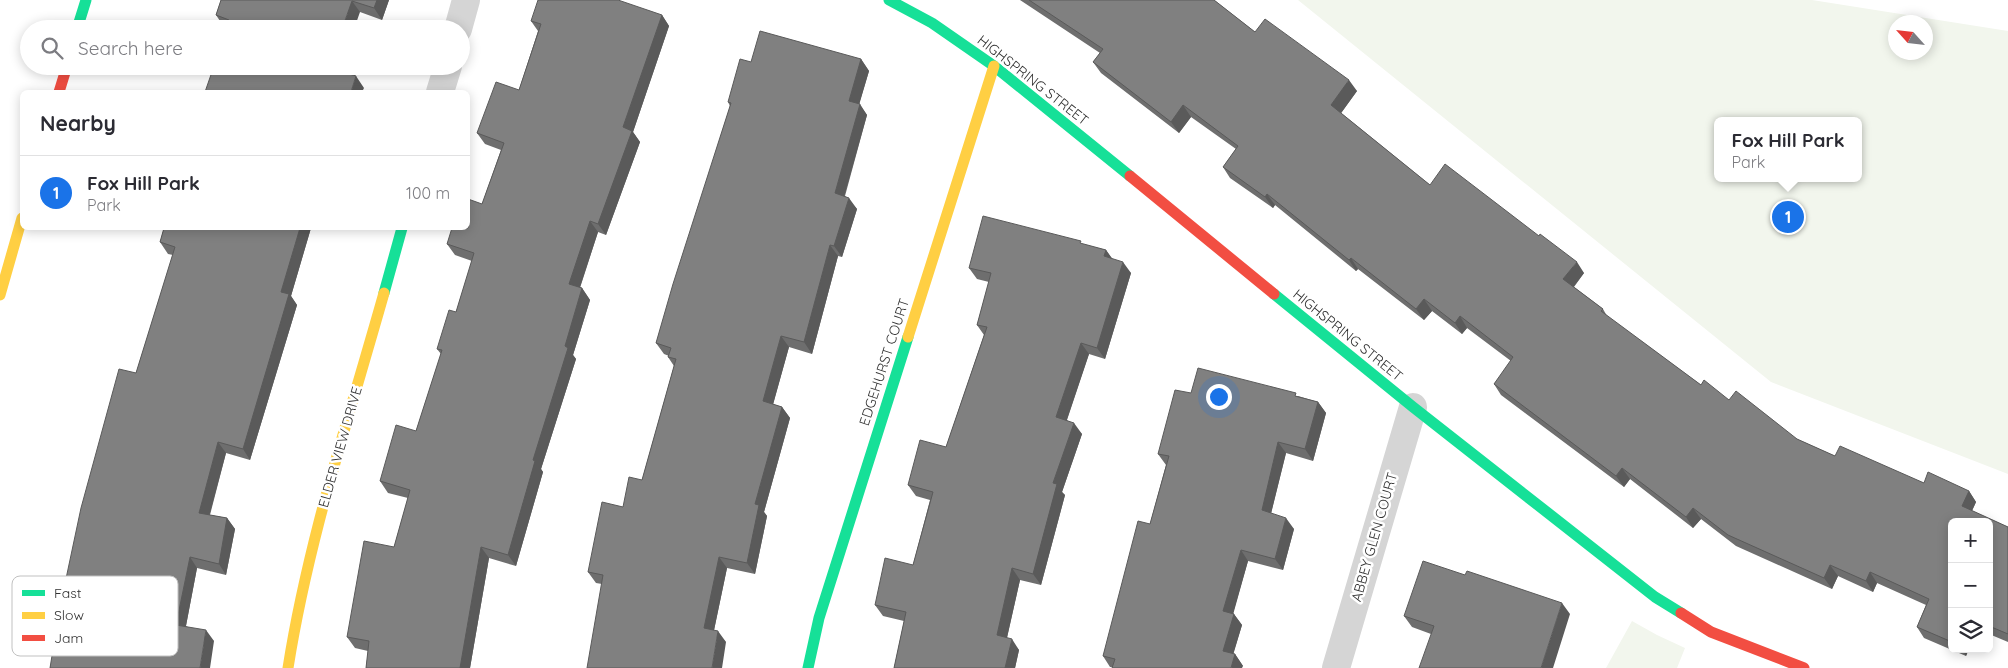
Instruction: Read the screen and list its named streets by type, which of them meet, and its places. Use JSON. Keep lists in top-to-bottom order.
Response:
{
  "streets": {
    "street": [
      "HIGHSPRING STREET",
      "EDGEHURST COURT",
      "ELDER VIEW DRIVE",
      "ABBEY GLEN COURT"
    ]
  },
  "crossings": [
    ["HIGHSPRING STREET", "EDGEHURST COURT"],
    ["HIGHSPRING STREET", "ABBEY GLEN COURT"]
  ],
  "legend": ["Fast", "Slow", "Jam"],
  "north": "top left",
  "page": {
    "search": "Search here",
    "heading": "Nearby",
    "popup": ["Fox Hill Park", "Park"],
    "list": [
      {
        "mark": "1",
        "name": "Fox Hill Park",
        "note": "Park",
        "value": "100 m"
      }
    ],
    "pins": "1",
    "map_buttons": ["+", "−"]
  }
}
